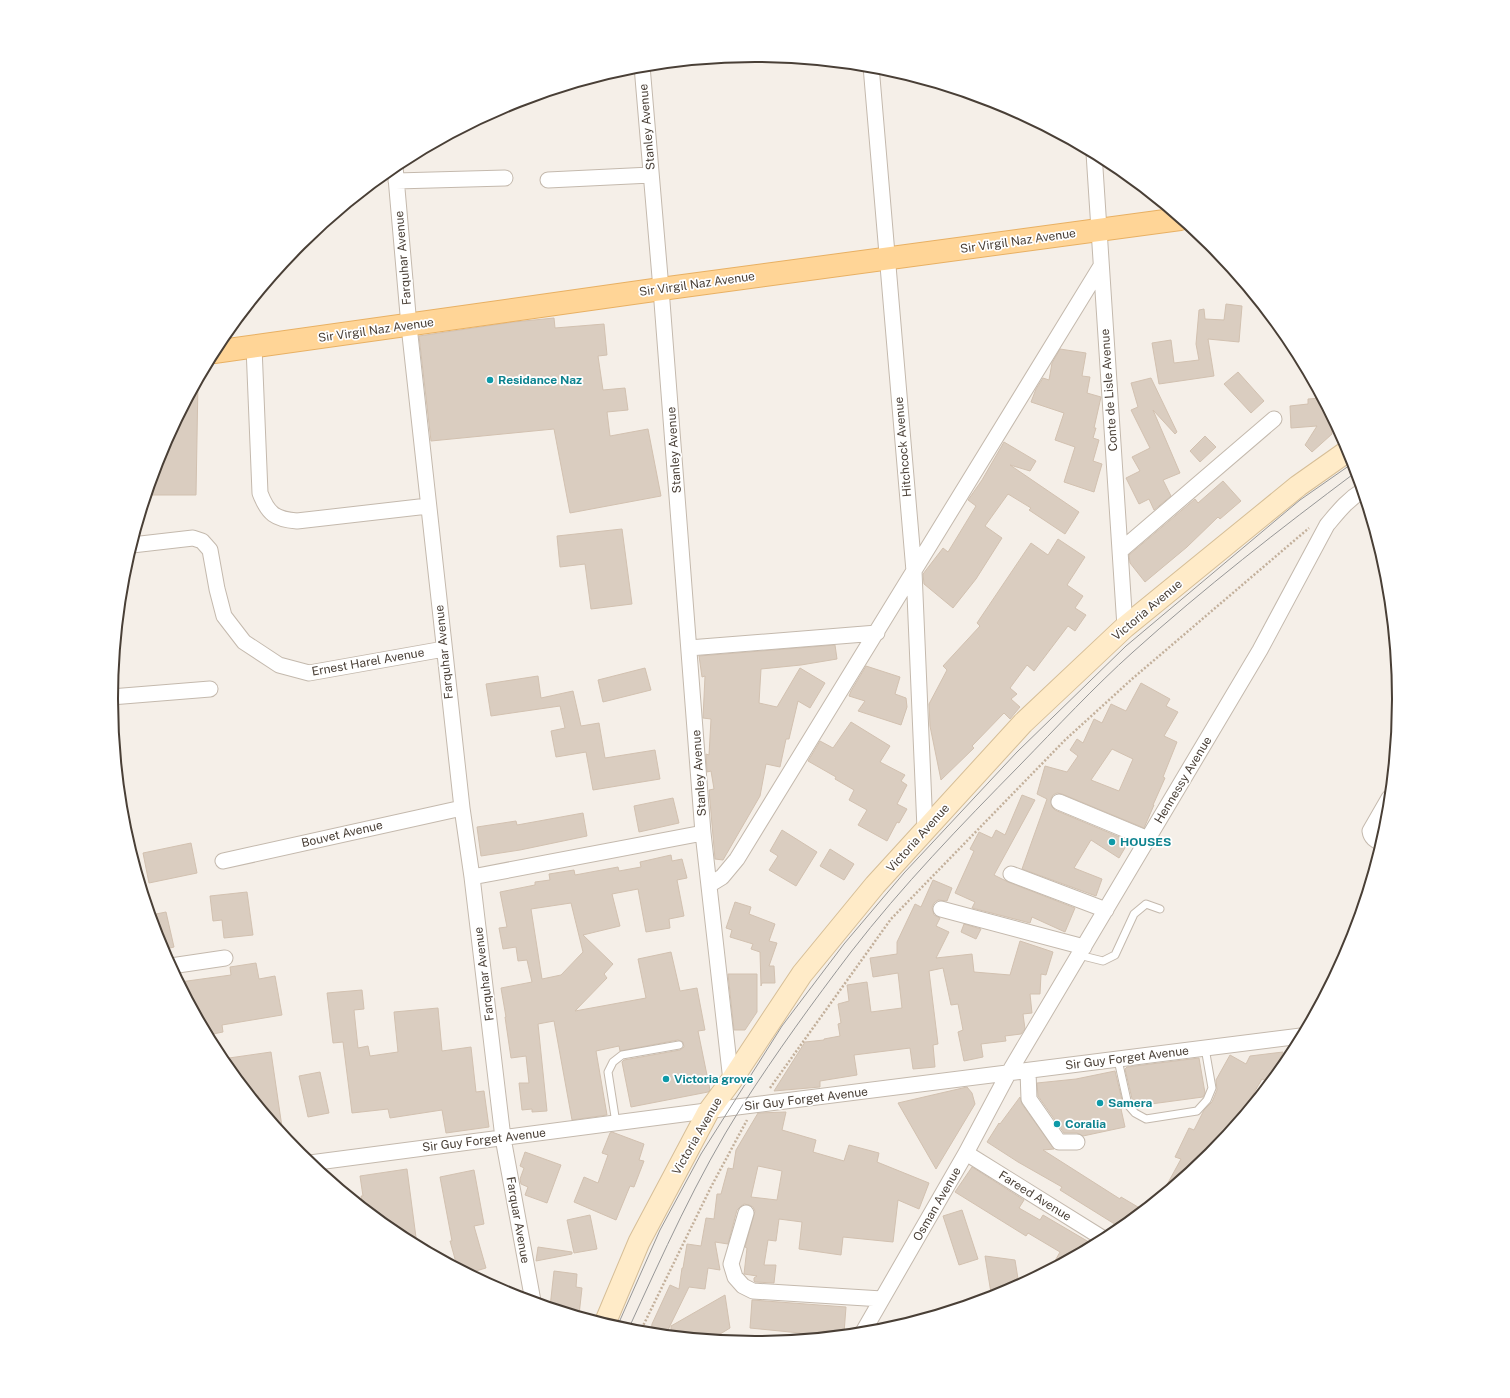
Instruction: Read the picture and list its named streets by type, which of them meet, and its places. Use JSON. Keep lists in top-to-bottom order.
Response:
{
  "streets": {
    "main road": ["Sir Virgil Naz Avenue", "Victoria Avenue"],
    "street": [
      "Stanley Avenue",
      "Farquhar Avenue",
      "Conte de Lisle Avenue",
      "Hitchcock Avenue",
      "Ernest Harel Avenue",
      "Hennessy Avenue",
      "Bouvet Avenue",
      "Sir Guy Forget Avenue",
      "Fareed Avenue",
      "Osman Avenue",
      "Farquar Avenue"
    ]
  },
  "crossings": [
    ["Stanley Avenue", "Sir Virgil Naz Avenue"],
    ["Stanley Avenue", "Farquhar Avenue"],
    ["Stanley Avenue", "Victoria Avenue"],
    ["Sir Virgil Naz Avenue", "Farquhar Avenue"],
    ["Sir Virgil Naz Avenue", "Conte de Lisle Avenue"],
    ["Sir Virgil Naz Avenue", "Hitchcock Avenue"],
    ["Farquhar Avenue", "Ernest Harel Avenue"],
    ["Farquhar Avenue", "Bouvet Avenue"],
    ["Farquhar Avenue", "Sir Guy Forget Avenue"],
    ["Farquhar Avenue", "Farquar Avenue"],
    ["Conte de Lisle Avenue", "Victoria Avenue"],
    ["Hitchcock Avenue", "Victoria Avenue"],
    ["Victoria Avenue", "Sir Guy Forget Avenue"],
    ["Hennessy Avenue", "Sir Guy Forget Avenue"],
    ["Hennessy Avenue", "Osman Avenue"],
    ["Sir Guy Forget Avenue", "Osman Avenue"],
    ["Sir Guy Forget Avenue", "Farquar Avenue"],
    ["Fareed Avenue", "Osman Avenue"]
  ],
  "places": [
    "Residance Naz",
    "HOUSES",
    "Victoria grove",
    "Samera",
    "Coralia"
  ]
}
